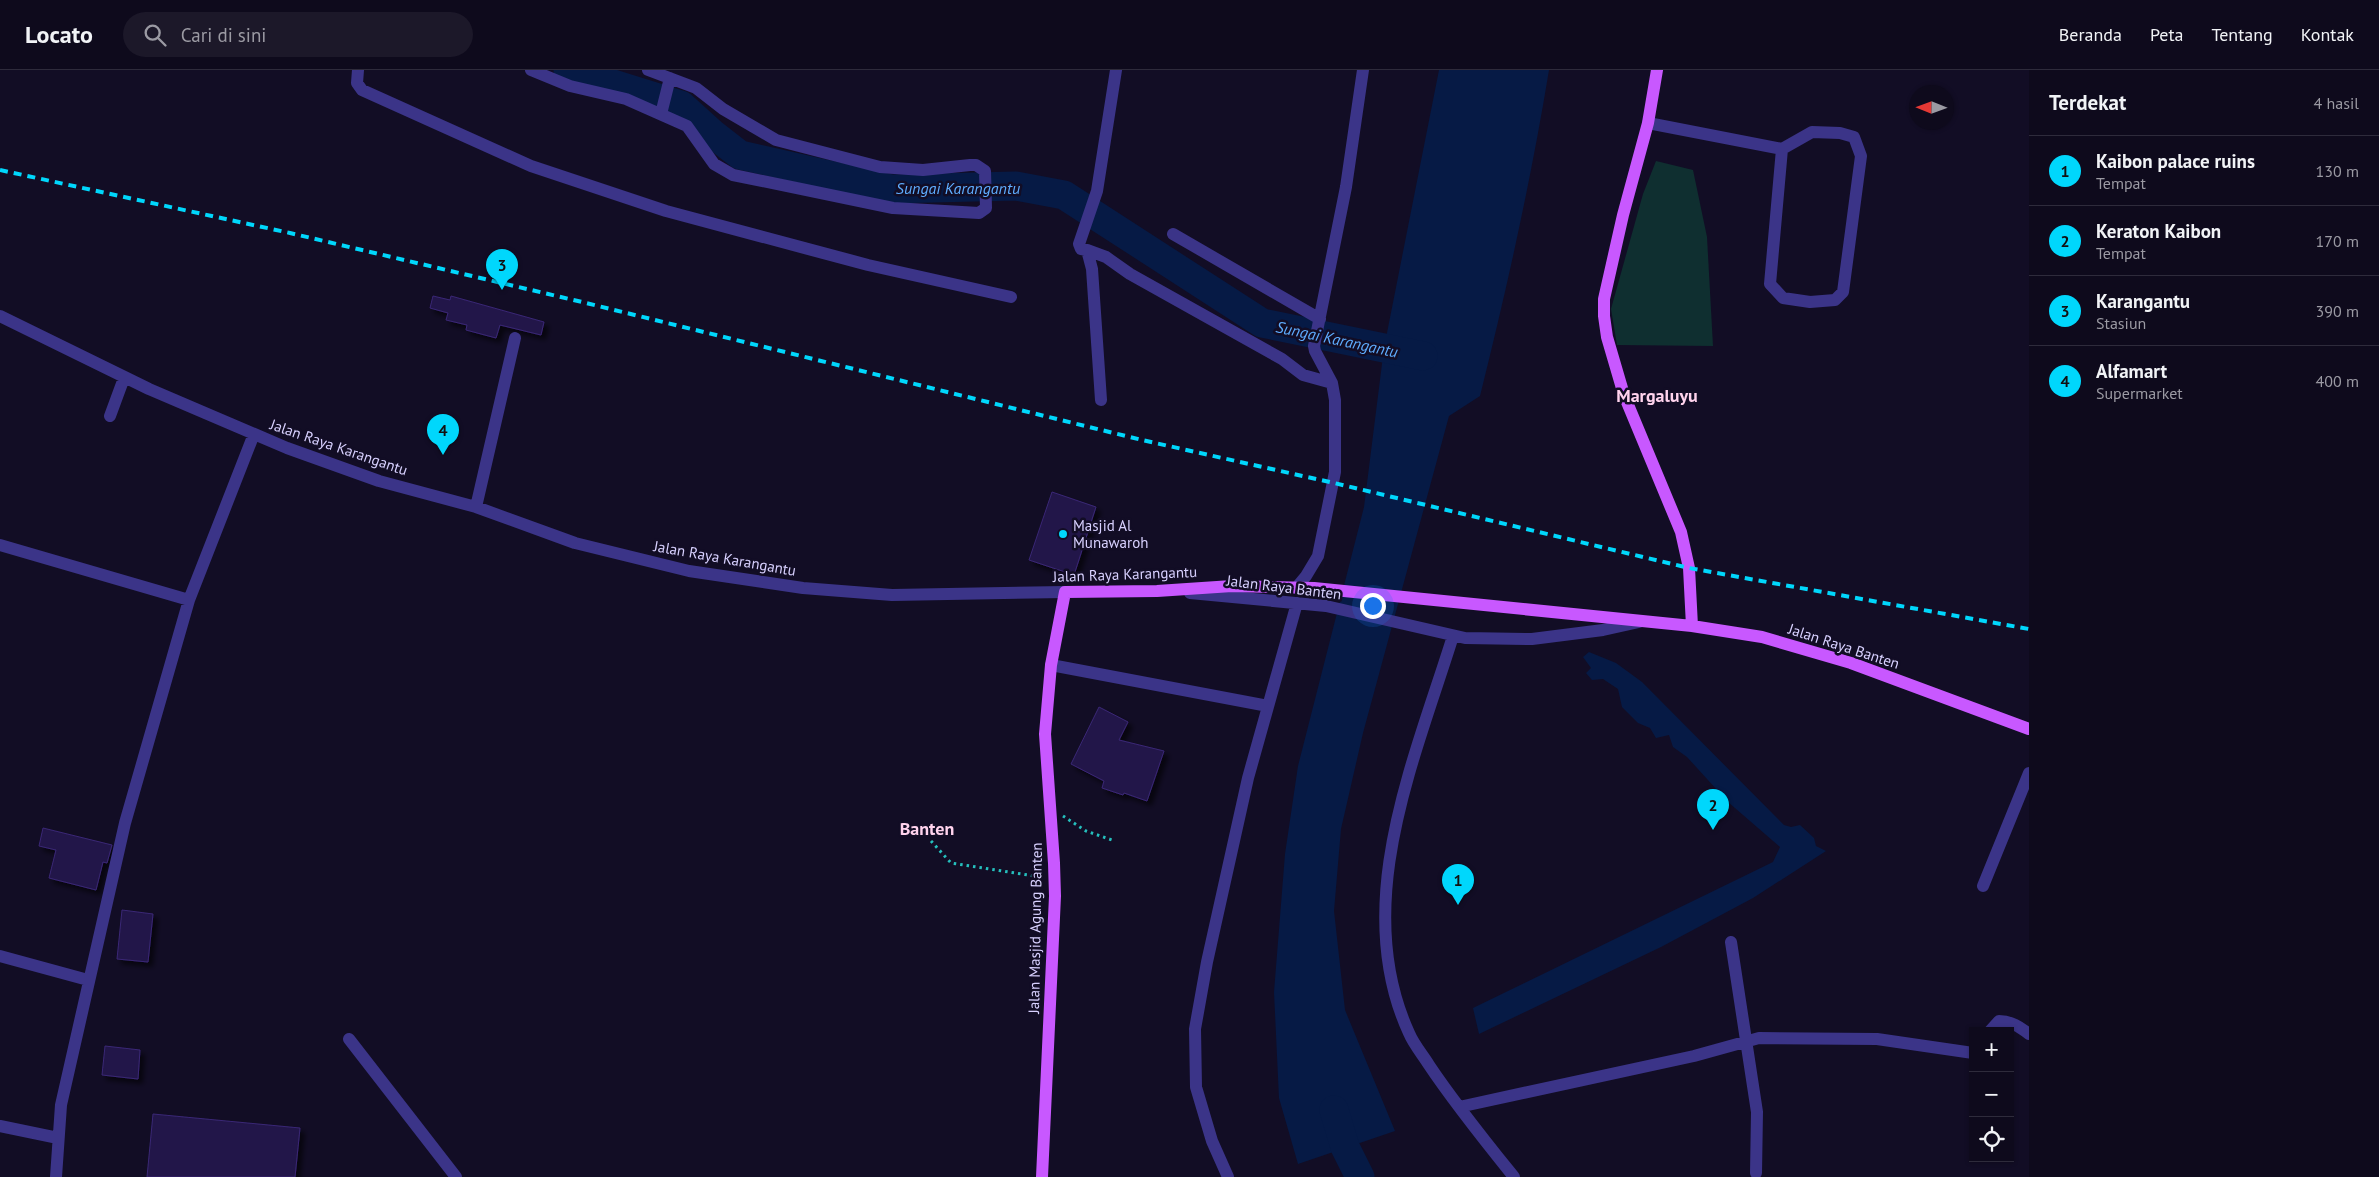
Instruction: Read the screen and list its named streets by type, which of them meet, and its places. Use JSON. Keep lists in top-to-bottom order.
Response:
{
  "streets": {
    "main road": ["Jalan Raya Karangantu", "Jalan Raya Banten", "Jalan Masjid Agung Banten"]
  },
  "crossings": [
    ["Jalan Raya Karangantu", "Jalan Raya Banten"],
    ["Jalan Raya Karangantu", "Jalan Masjid Agung Banten"]
  ],
  "districts": ["Margaluyu", "Banten"],
  "water": ["Sungai Karangantu"],
  "places": ["Masjid Al Munawaroh"],
  "north": "left",
  "page": {
    "header": "Locato",
    "search": "Cari di sini",
    "nav": [
      "Beranda",
      "Peta",
      "Tentang",
      "Kontak"
    ],
    "heading": ["Terdekat", "4 hasil"],
    "list": [
      {
        "mark": "1",
        "name": "Kaibon palace ruins",
        "note": "Tempat",
        "value": "130 m"
      },
      {
        "mark": "2",
        "name": "Keraton Kaibon",
        "note": "Tempat",
        "value": "170 m"
      },
      {
        "mark": "3",
        "name": "Karangantu",
        "note": "Stasiun",
        "value": "390 m"
      },
      {
        "mark": "4",
        "name": "Alfamart",
        "note": "Supermarket",
        "value": "400 m"
      }
    ],
    "pins": [
      "3",
      "4",
      "2",
      "1"
    ],
    "map_buttons": ["+", "−"]
  }
}
